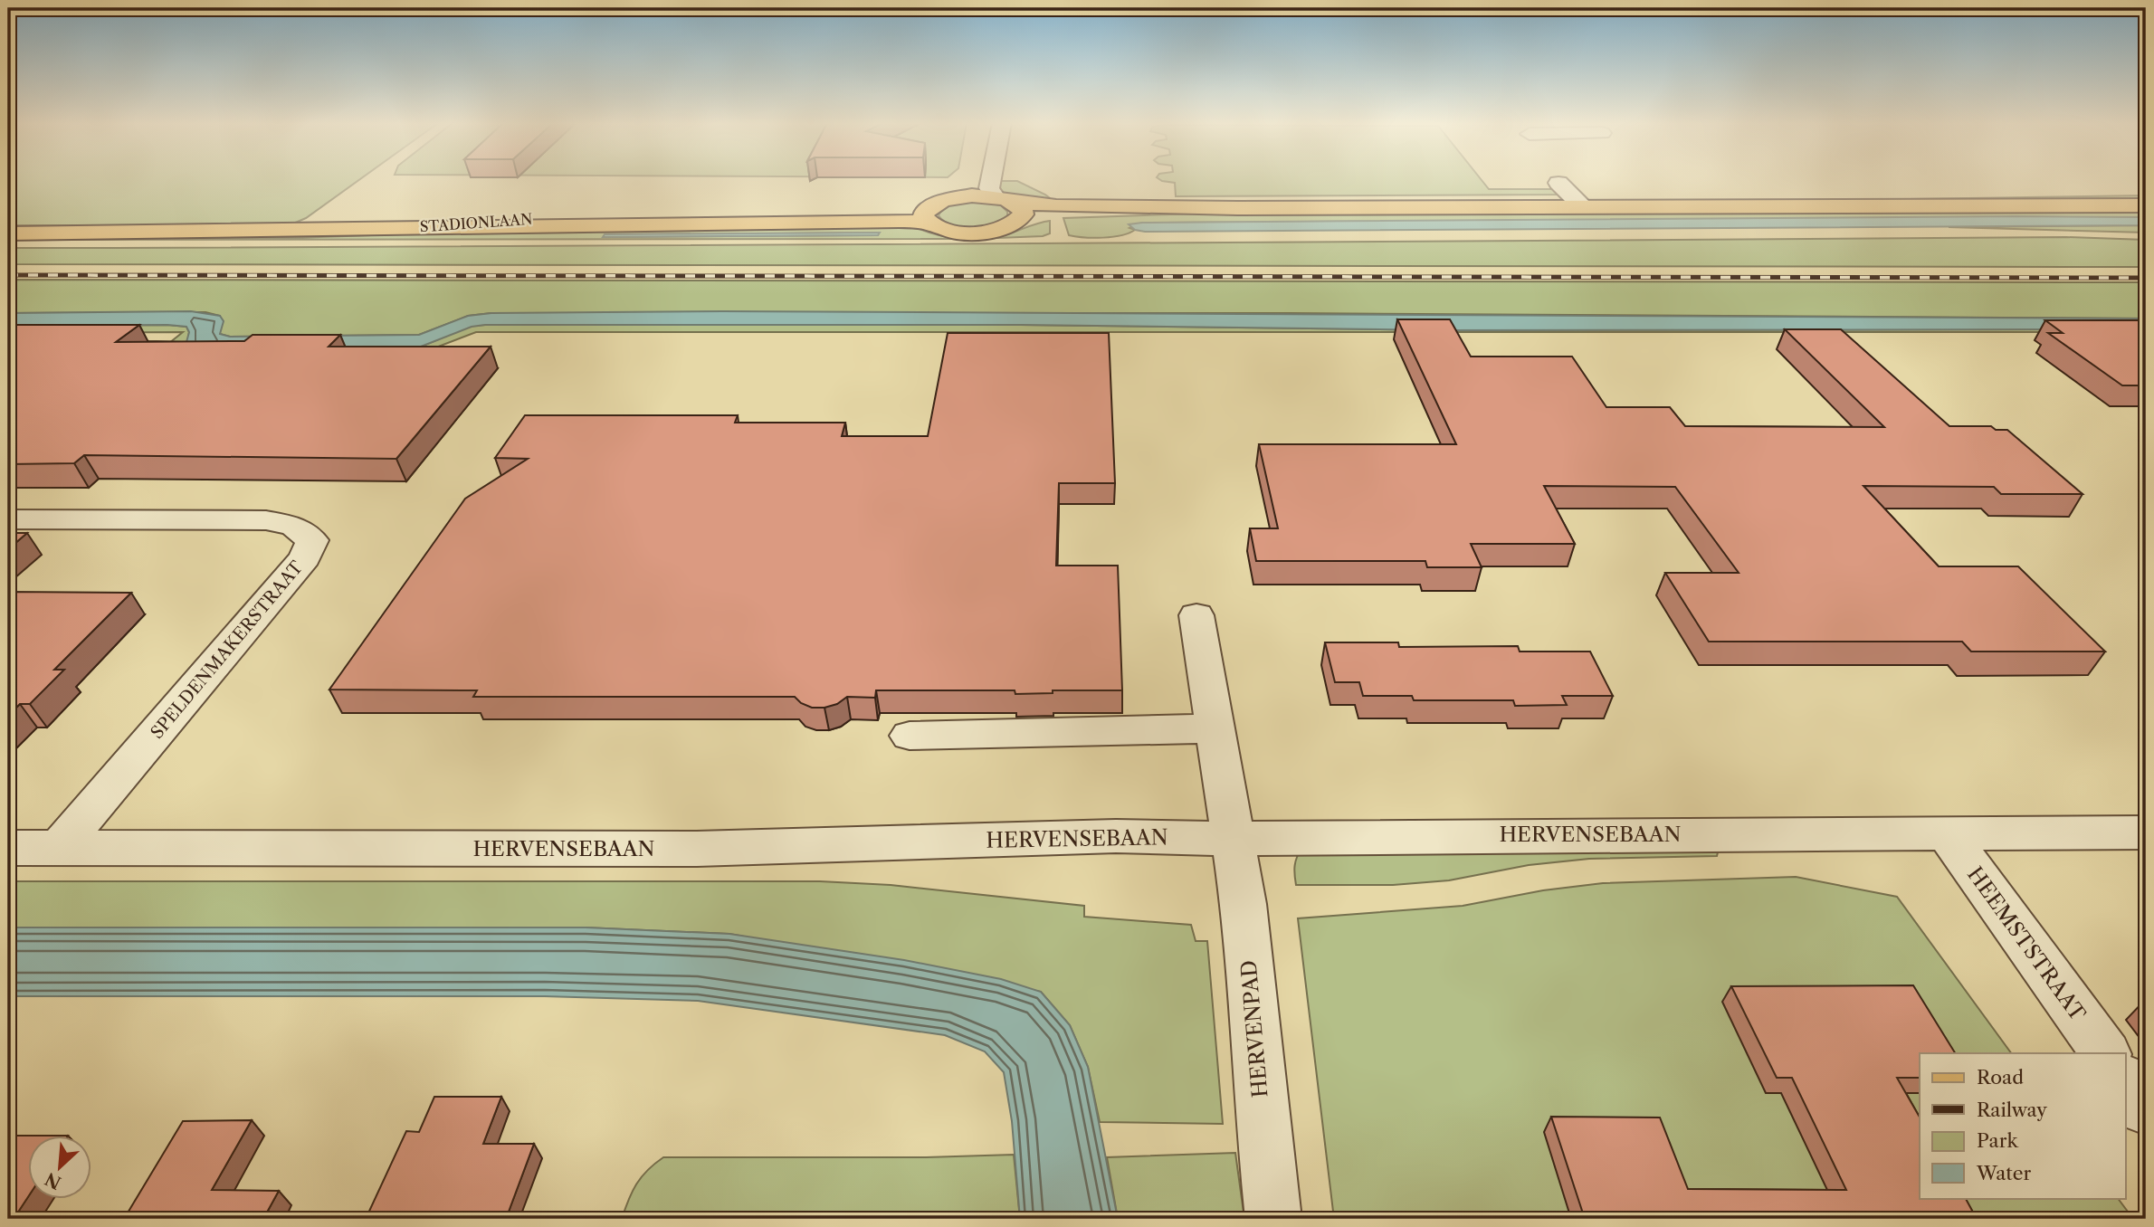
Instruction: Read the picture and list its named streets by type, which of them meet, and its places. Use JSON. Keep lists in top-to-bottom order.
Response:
{
  "streets": {
    "main road": ["STADIONLAAN"],
    "street": [
      "SPELDENMAKERSTRAAT",
      "HERVENSEBAAN",
      "HEEMSTSTRAAT",
      "HERVENPAD"
    ]
  },
  "crossings": [
    ["SPELDENMAKERSTRAAT", "HERVENSEBAAN"],
    ["HERVENSEBAAN", "HEEMSTSTRAAT"],
    ["HERVENSEBAAN", "HERVENPAD"]
  ],
  "legend": [
    "Road",
    "Railway",
    "Park",
    "Water"
  ],
  "north": "bottom left"
}
